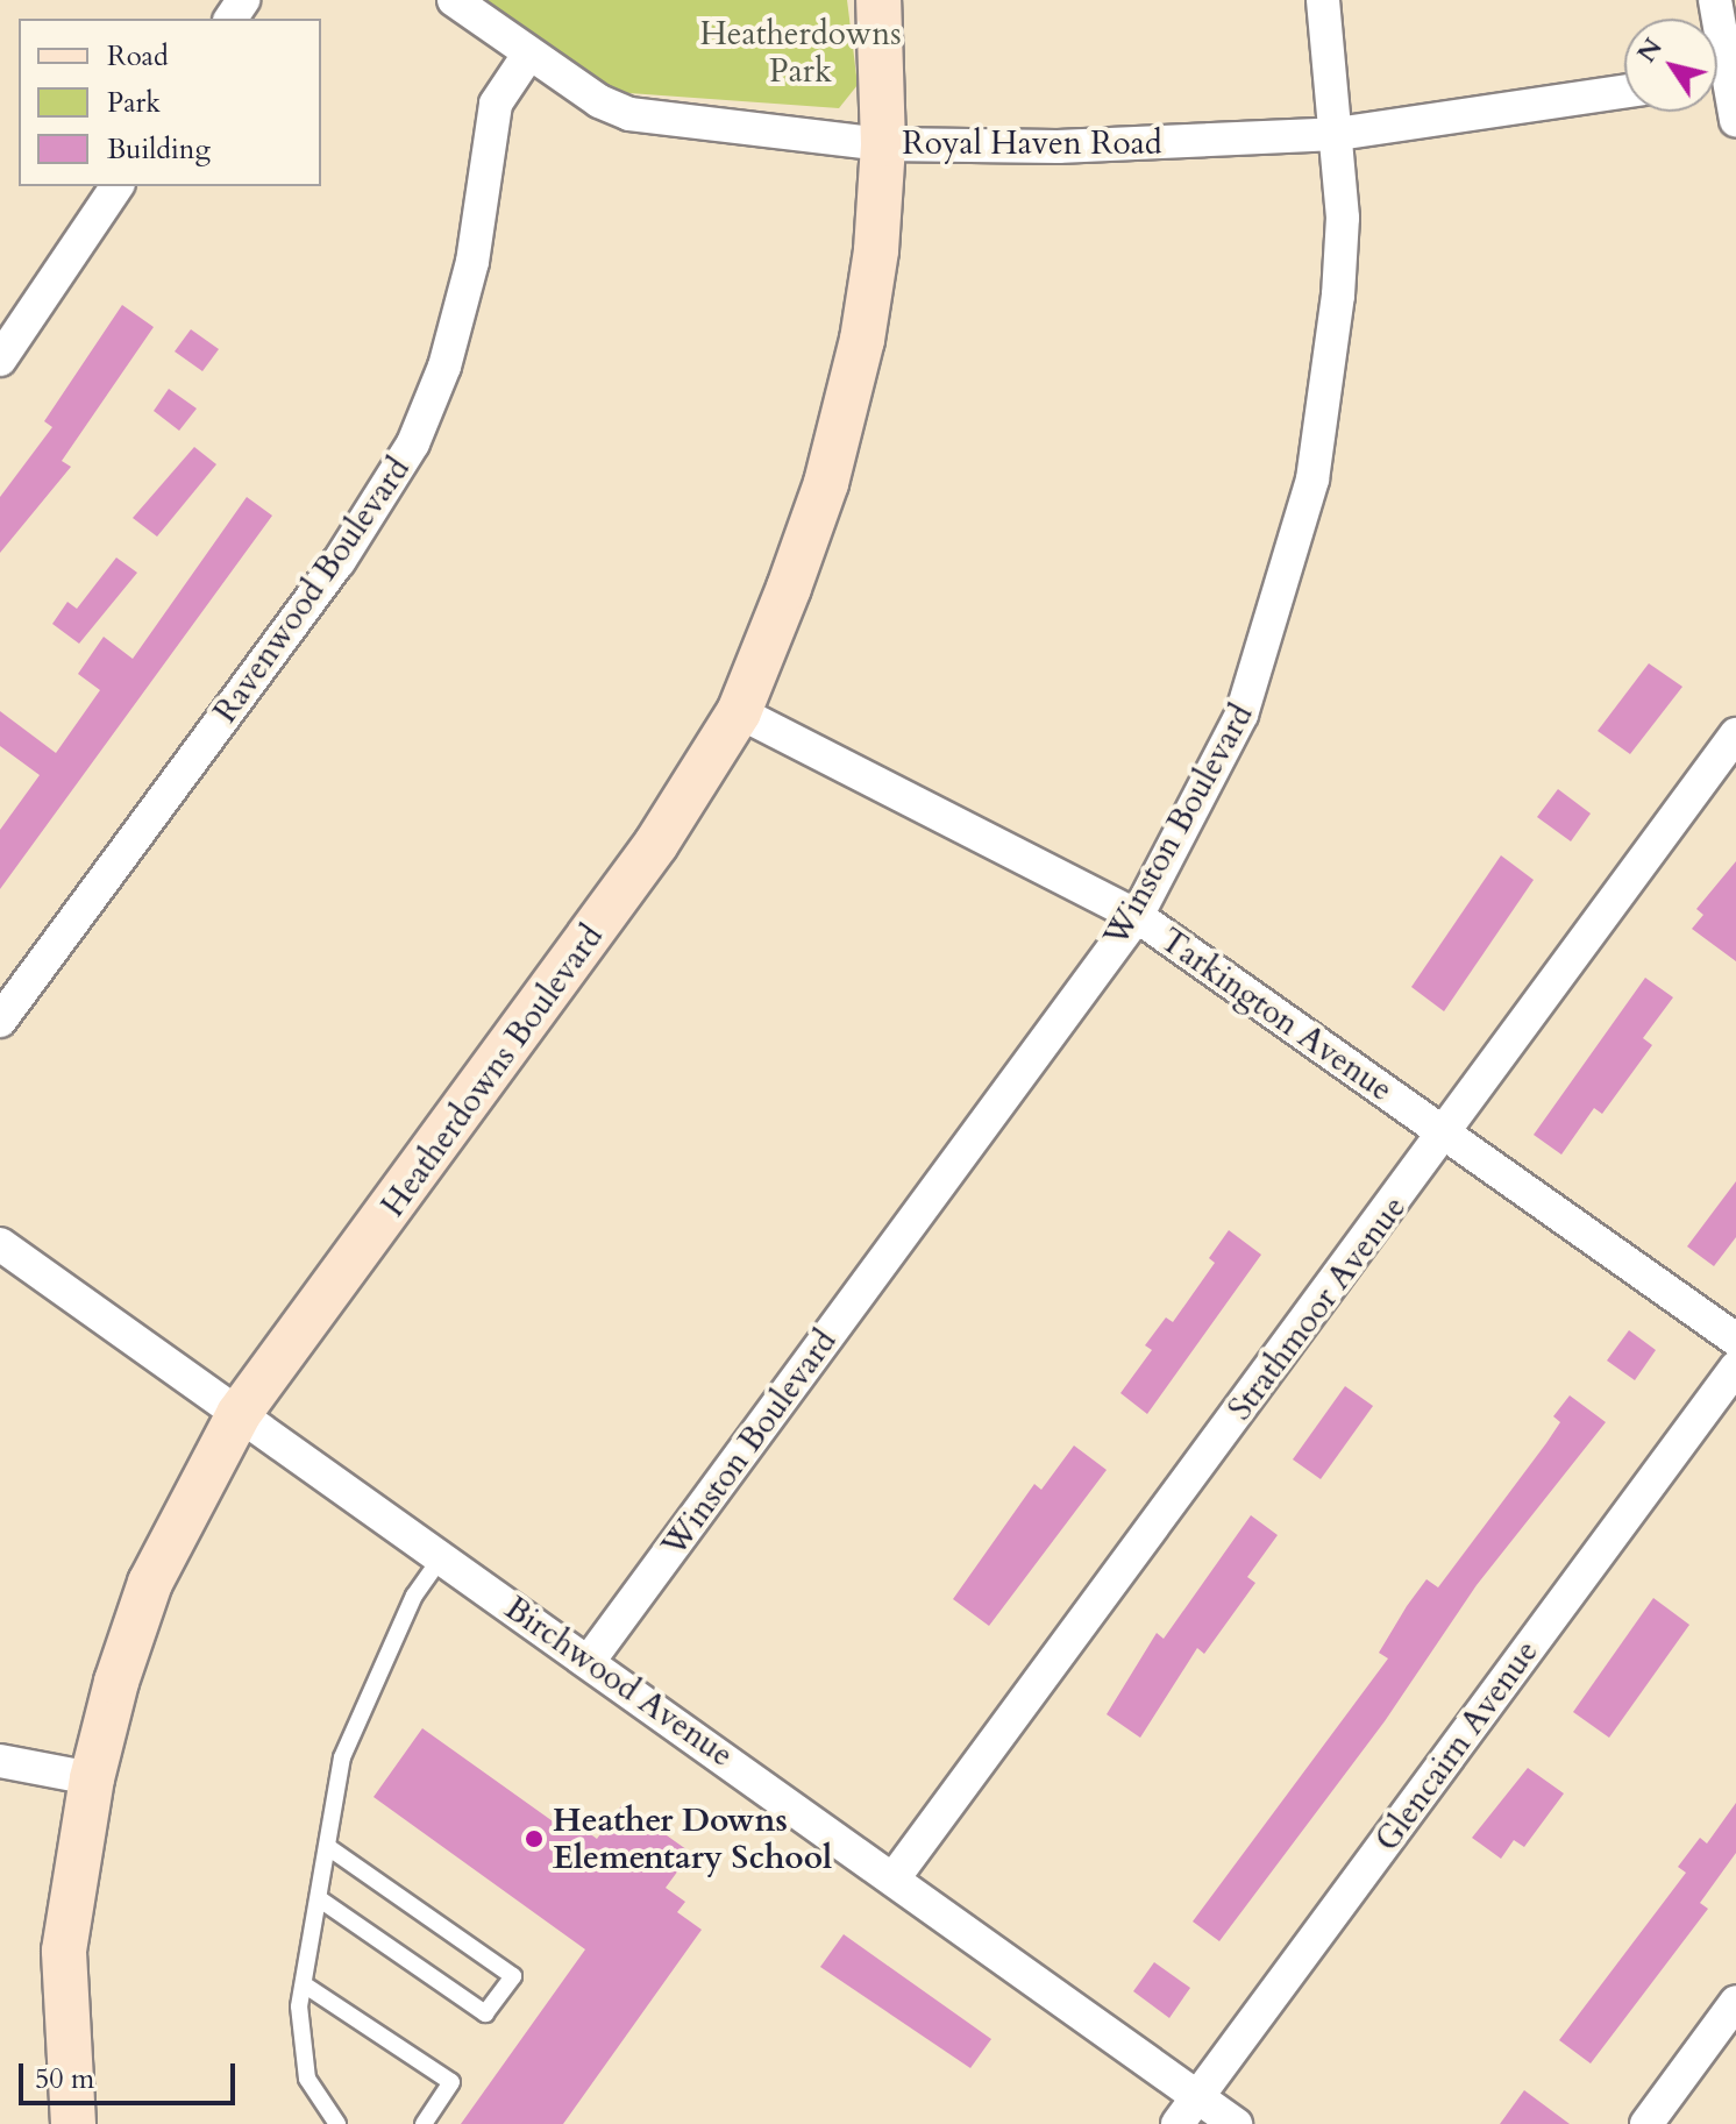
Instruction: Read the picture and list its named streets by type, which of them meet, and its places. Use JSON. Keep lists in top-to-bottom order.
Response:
{
  "streets": {
    "street": [
      "Royal Haven Road",
      "Ravenwood Boulevard",
      "Winston Boulevard",
      "Tarkington Avenue",
      "Heatherdowns Boulevard",
      "Strathmoor Avenue",
      "Birchwood Avenue",
      "Glencairn Avenue"
    ]
  },
  "crossings": [
    ["Royal Haven Road", "Ravenwood Boulevard"],
    ["Royal Haven Road", "Winston Boulevard"],
    ["Royal Haven Road", "Heatherdowns Boulevard"],
    ["Winston Boulevard", "Tarkington Avenue"],
    ["Winston Boulevard", "Birchwood Avenue"],
    ["Tarkington Avenue", "Heatherdowns Boulevard"],
    ["Tarkington Avenue", "Strathmoor Avenue"],
    ["Heatherdowns Boulevard", "Birchwood Avenue"],
    ["Strathmoor Avenue", "Birchwood Avenue"],
    ["Birchwood Avenue", "Glencairn Avenue"]
  ],
  "parks": ["Heatherdowns Park"],
  "places": ["Heather Downs Elementary School"],
  "legend": ["Road", "Park", "Building"],
  "scale_bar": "50 m",
  "north": "top left"
}
